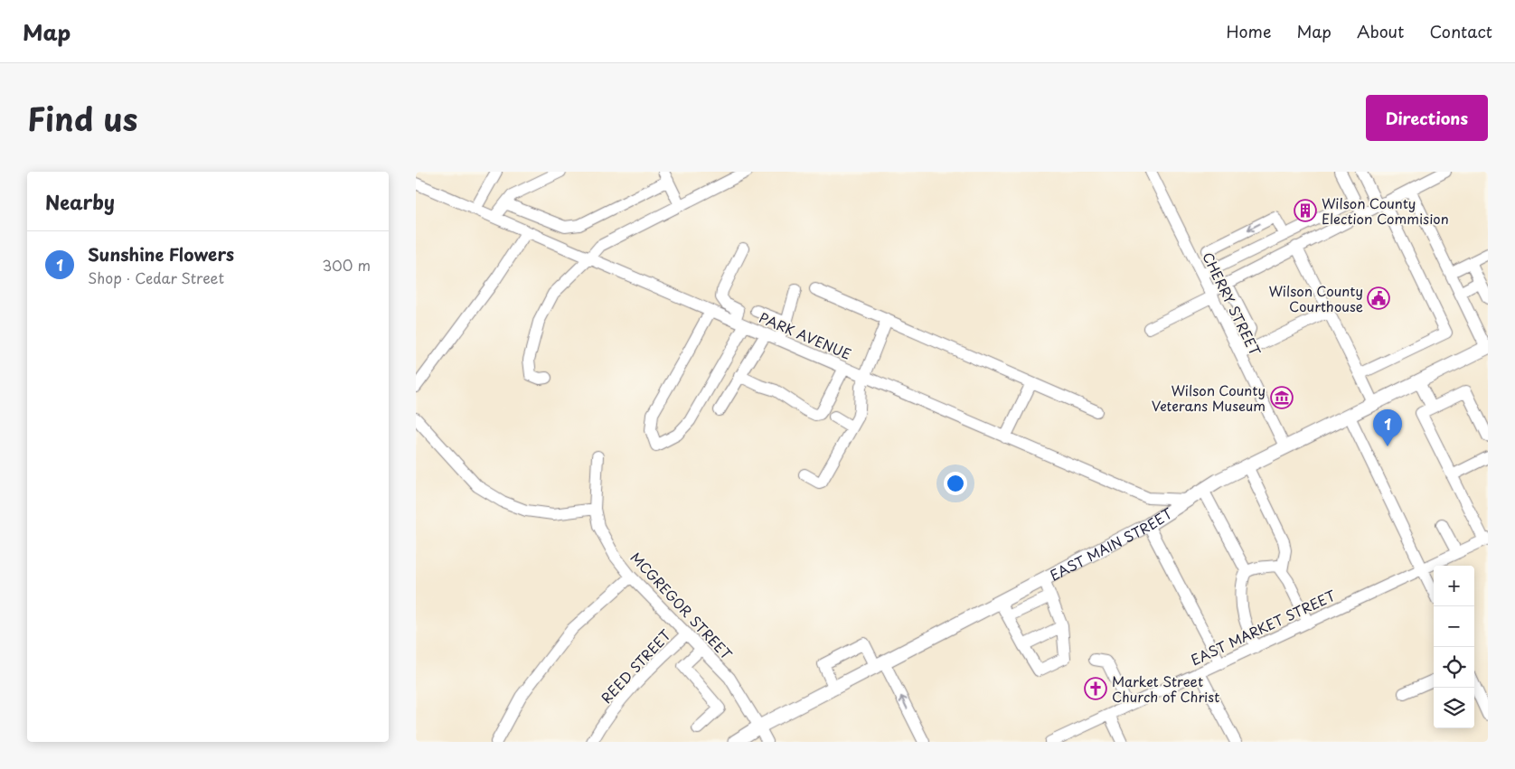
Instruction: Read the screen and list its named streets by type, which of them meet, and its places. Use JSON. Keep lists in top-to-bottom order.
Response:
{
  "streets": {
    "main road": ["EAST MAIN STREET"],
    "street": [
      "CHERRY STREET",
      "PARK AVENUE",
      "MCGREGOR STREET",
      "EAST MARKET STREET",
      "REED STREET"
    ]
  },
  "crossings": [
    ["CHERRY STREET", "EAST MAIN STREET"],
    ["PARK AVENUE", "EAST MAIN STREET"],
    ["EAST MAIN STREET", "MCGREGOR STREET"],
    ["MCGREGOR STREET", "REED STREET"]
  ],
  "places": {
    "building": ["Wilson County Election Commision"],
    "public building": ["Wilson County Courthouse"],
    "museum": ["Wilson County Veterans Museum"],
    "church": ["Market Street Church of Christ"]
  },
  "page": {
    "header": "Map",
    "nav": [
      "Home",
      "Map",
      "About",
      "Contact"
    ],
    "title": "Find us",
    "buttons": "Directions",
    "heading": "Nearby",
    "list": [
      {
        "mark": "1",
        "name": "Sunshine Flowers",
        "note": "Shop · Cedar Street",
        "value": "300 m"
      }
    ],
    "pins": "1",
    "map_buttons": ["+", "−"]
  }
}
